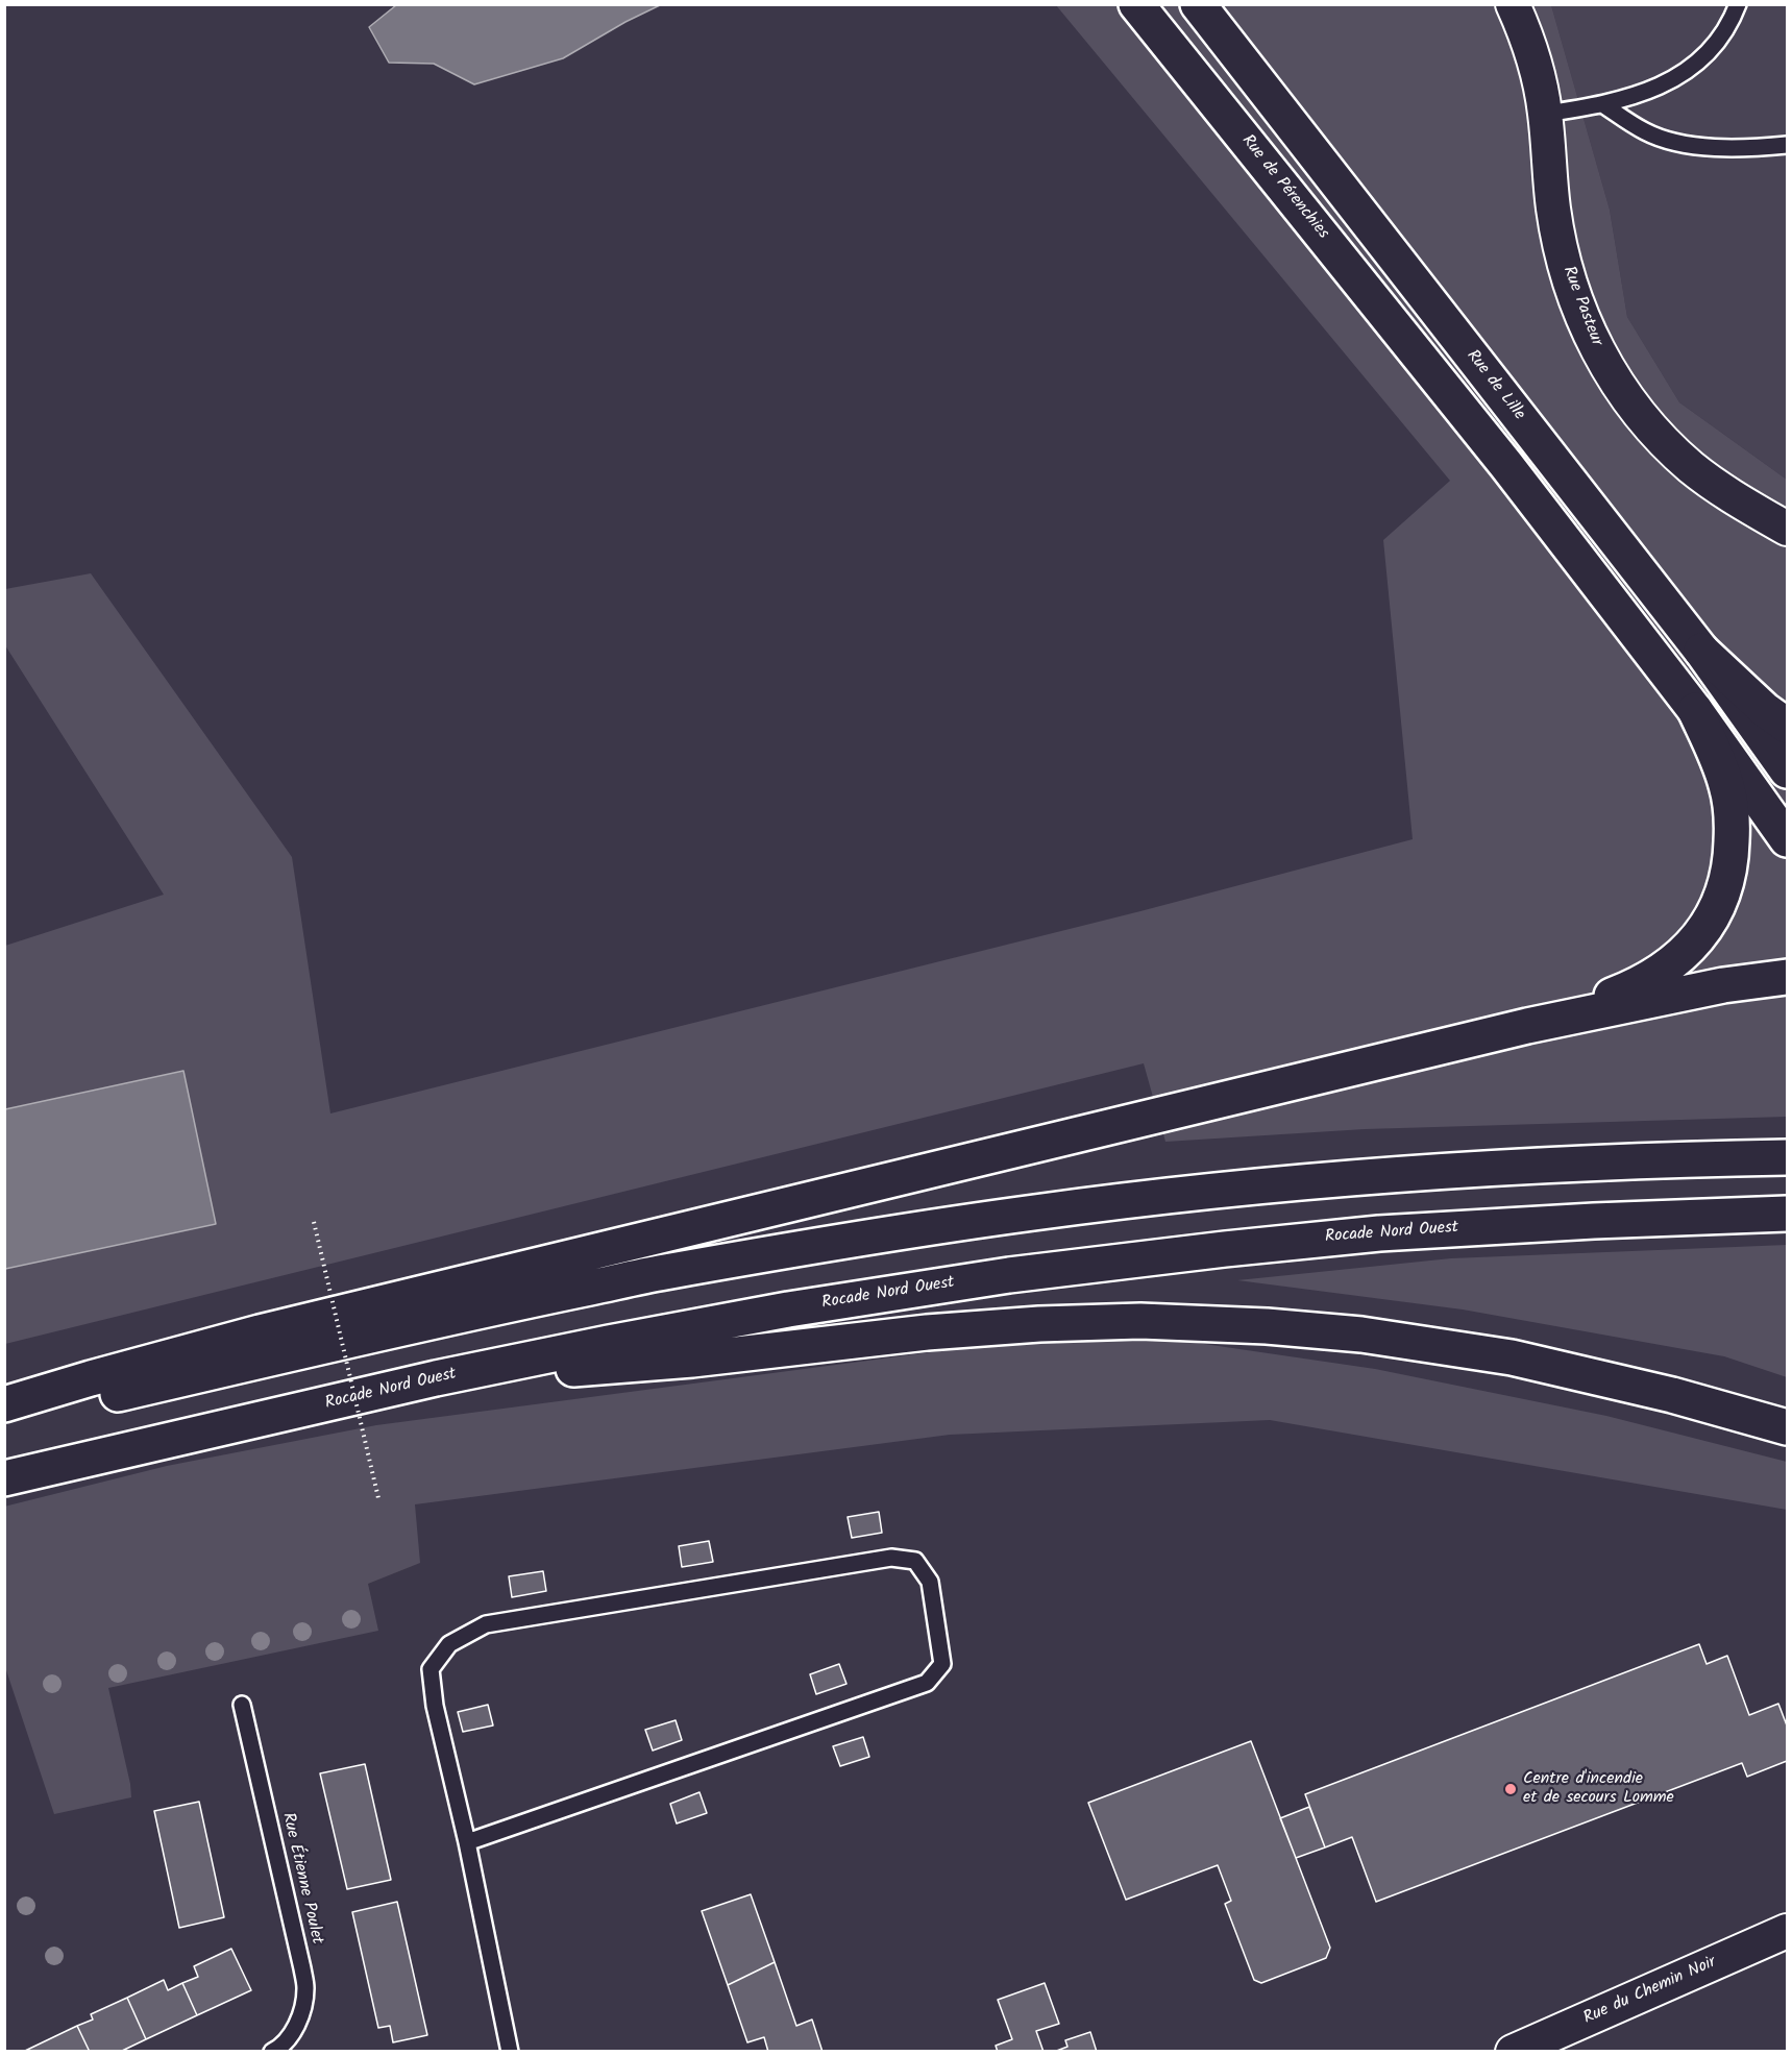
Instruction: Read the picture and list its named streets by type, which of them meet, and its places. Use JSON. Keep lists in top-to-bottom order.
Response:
{
  "streets": {
    "main road": ["Rue de Pérenchies", "Rue de Lille", "Rocade Nord Ouest"],
    "street": ["Rue Pasteur", "Rue du Chemin Noir"],
    "lane": ["Rue Étienne Poulet"]
  },
  "places": ["Centre d'incendie et de secours Lomme"]
}
